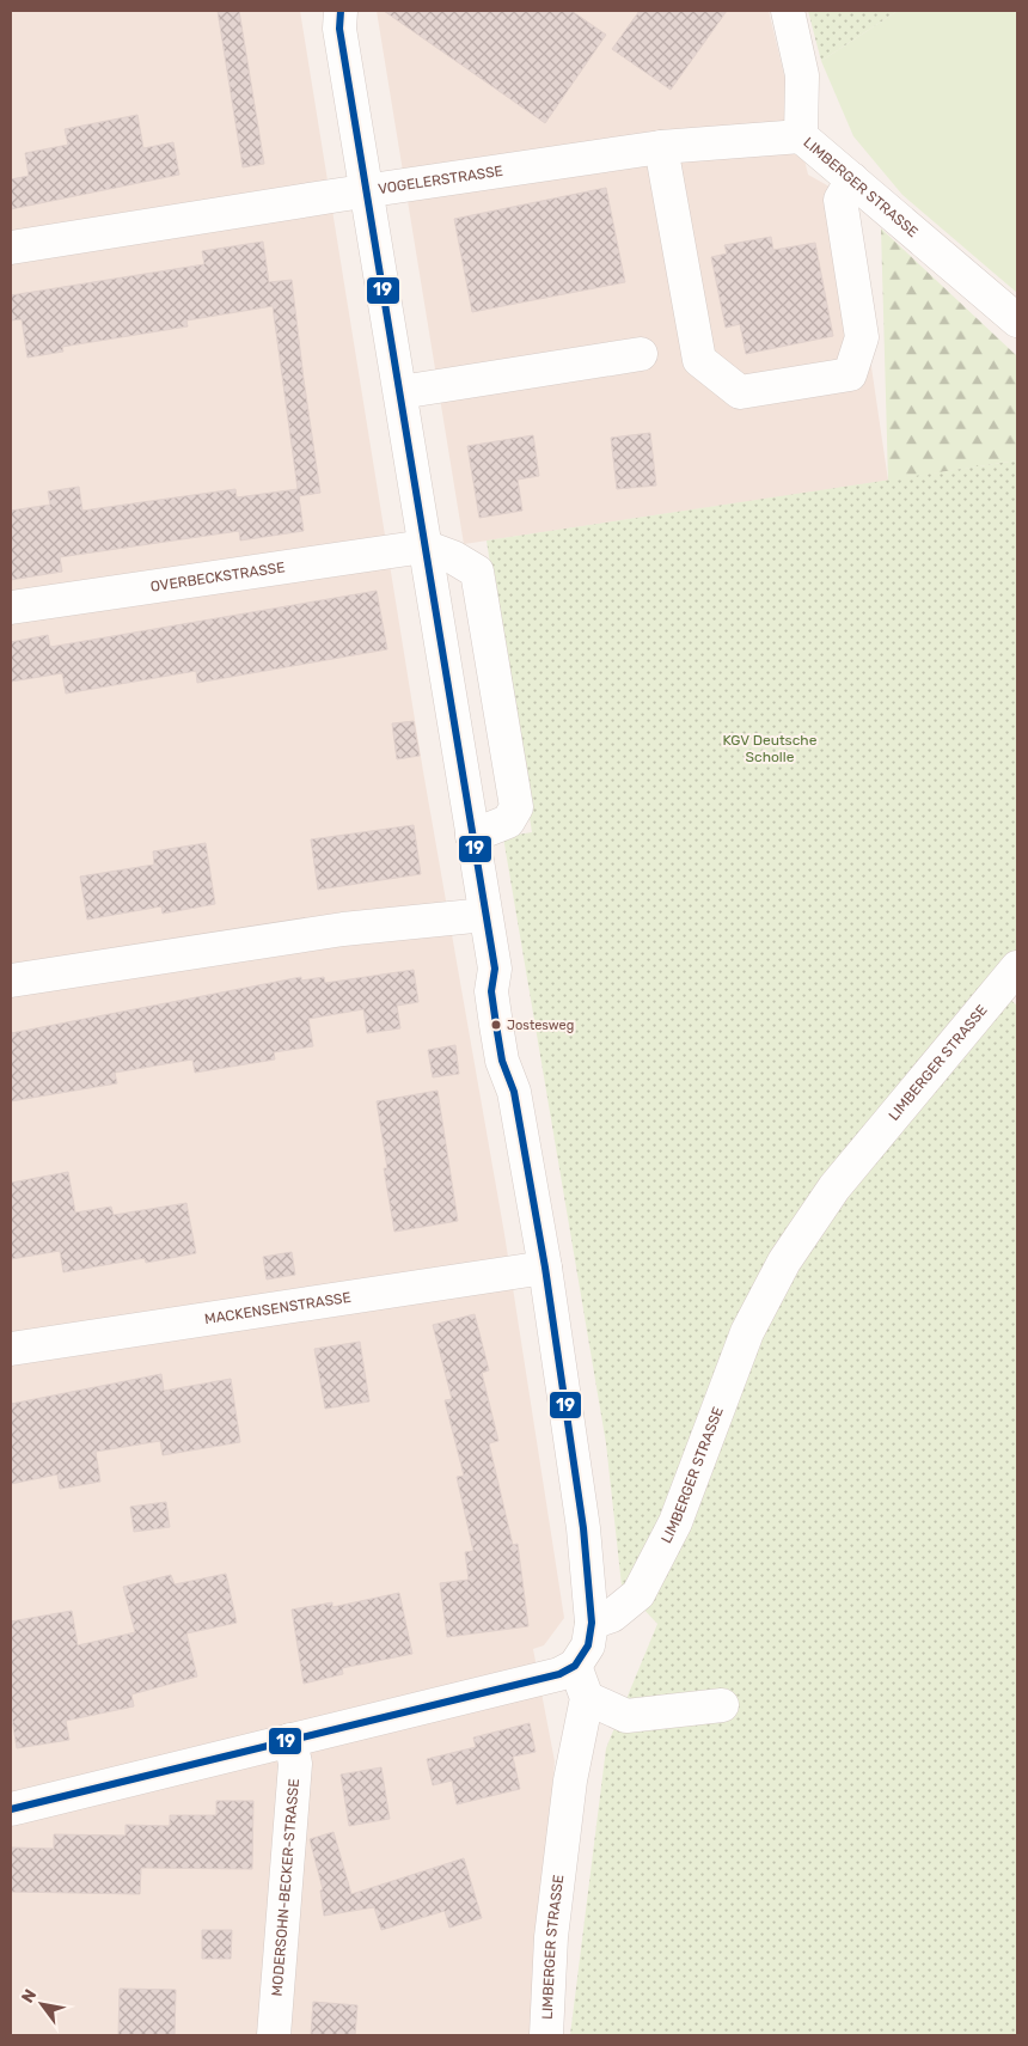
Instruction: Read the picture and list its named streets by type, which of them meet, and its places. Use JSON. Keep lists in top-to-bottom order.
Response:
{
  "streets": {
    "street": [
      "VOGELERSTRASSE",
      "LIMBERGER STRASSE",
      "OVERBECKSTRASSE",
      "MACKENSENSTRASSE",
      "MODERSOHN-BECKER-STRASSE"
    ]
  },
  "crossings": [
    ["VOGELERSTRASSE", "LIMBERGER STRASSE"]
  ],
  "parks": ["KGV Deutsche Scholle"],
  "places": ["Jostesweg"],
  "lines": ["transit line 19"],
  "north": "top left"
}
